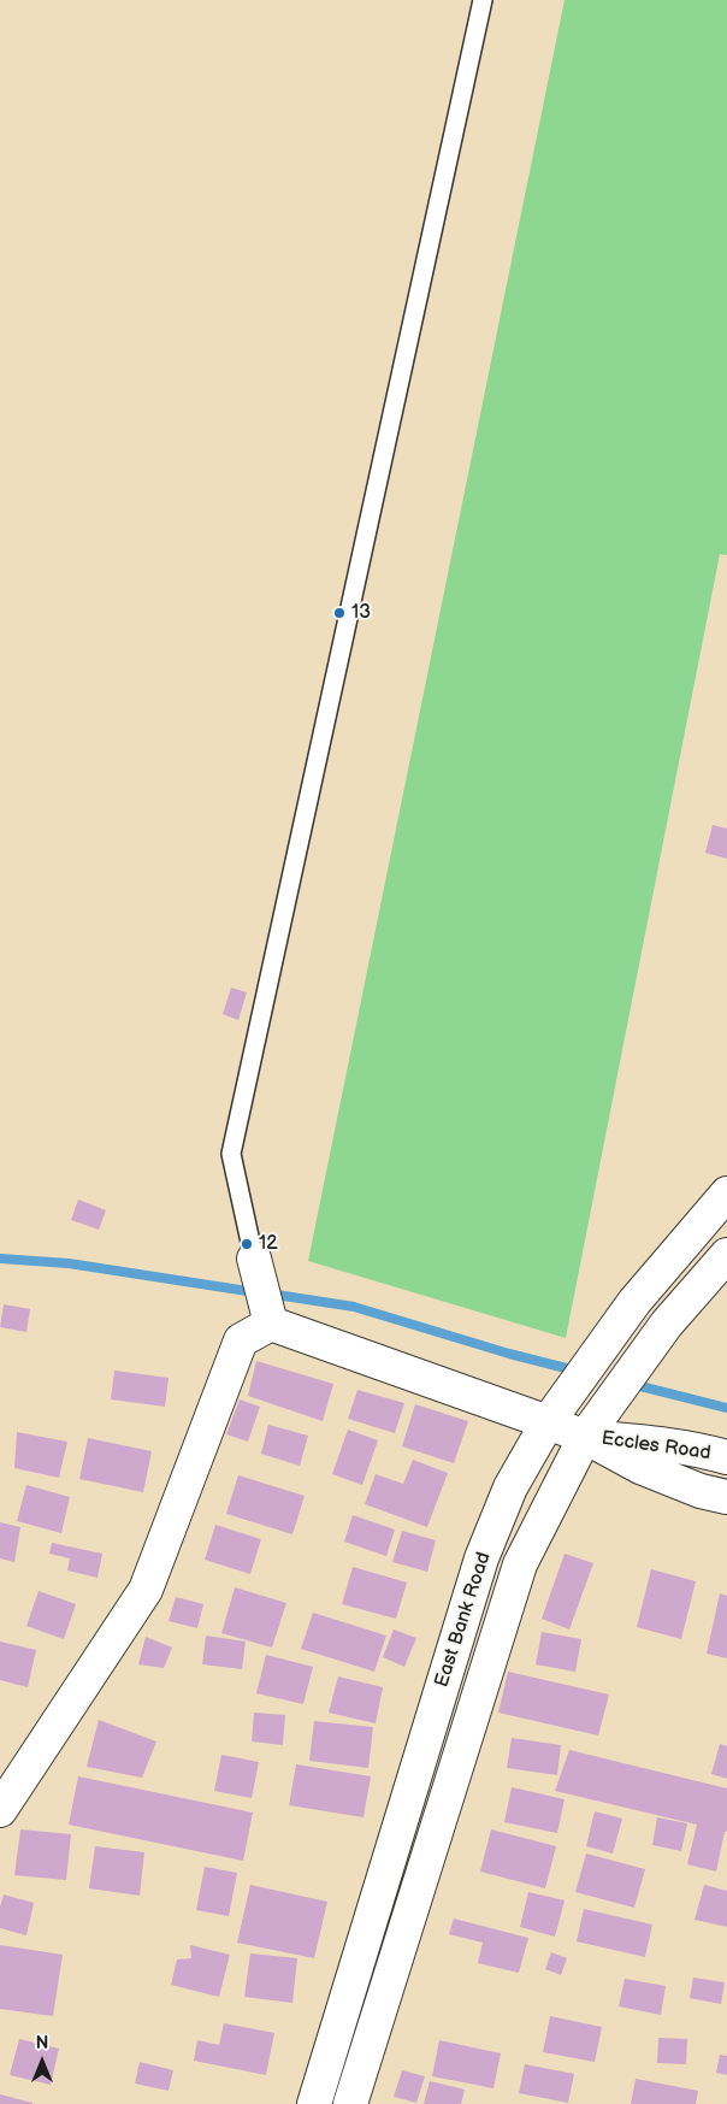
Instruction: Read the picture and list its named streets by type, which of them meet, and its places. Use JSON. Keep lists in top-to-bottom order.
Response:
{
  "streets": {
    "main road": ["Eccles Road", "East Bank Road"]
  },
  "crossings": [
    ["Eccles Road", "East Bank Road"]
  ],
  "places": ["13", "12"],
  "north": "top"
}
